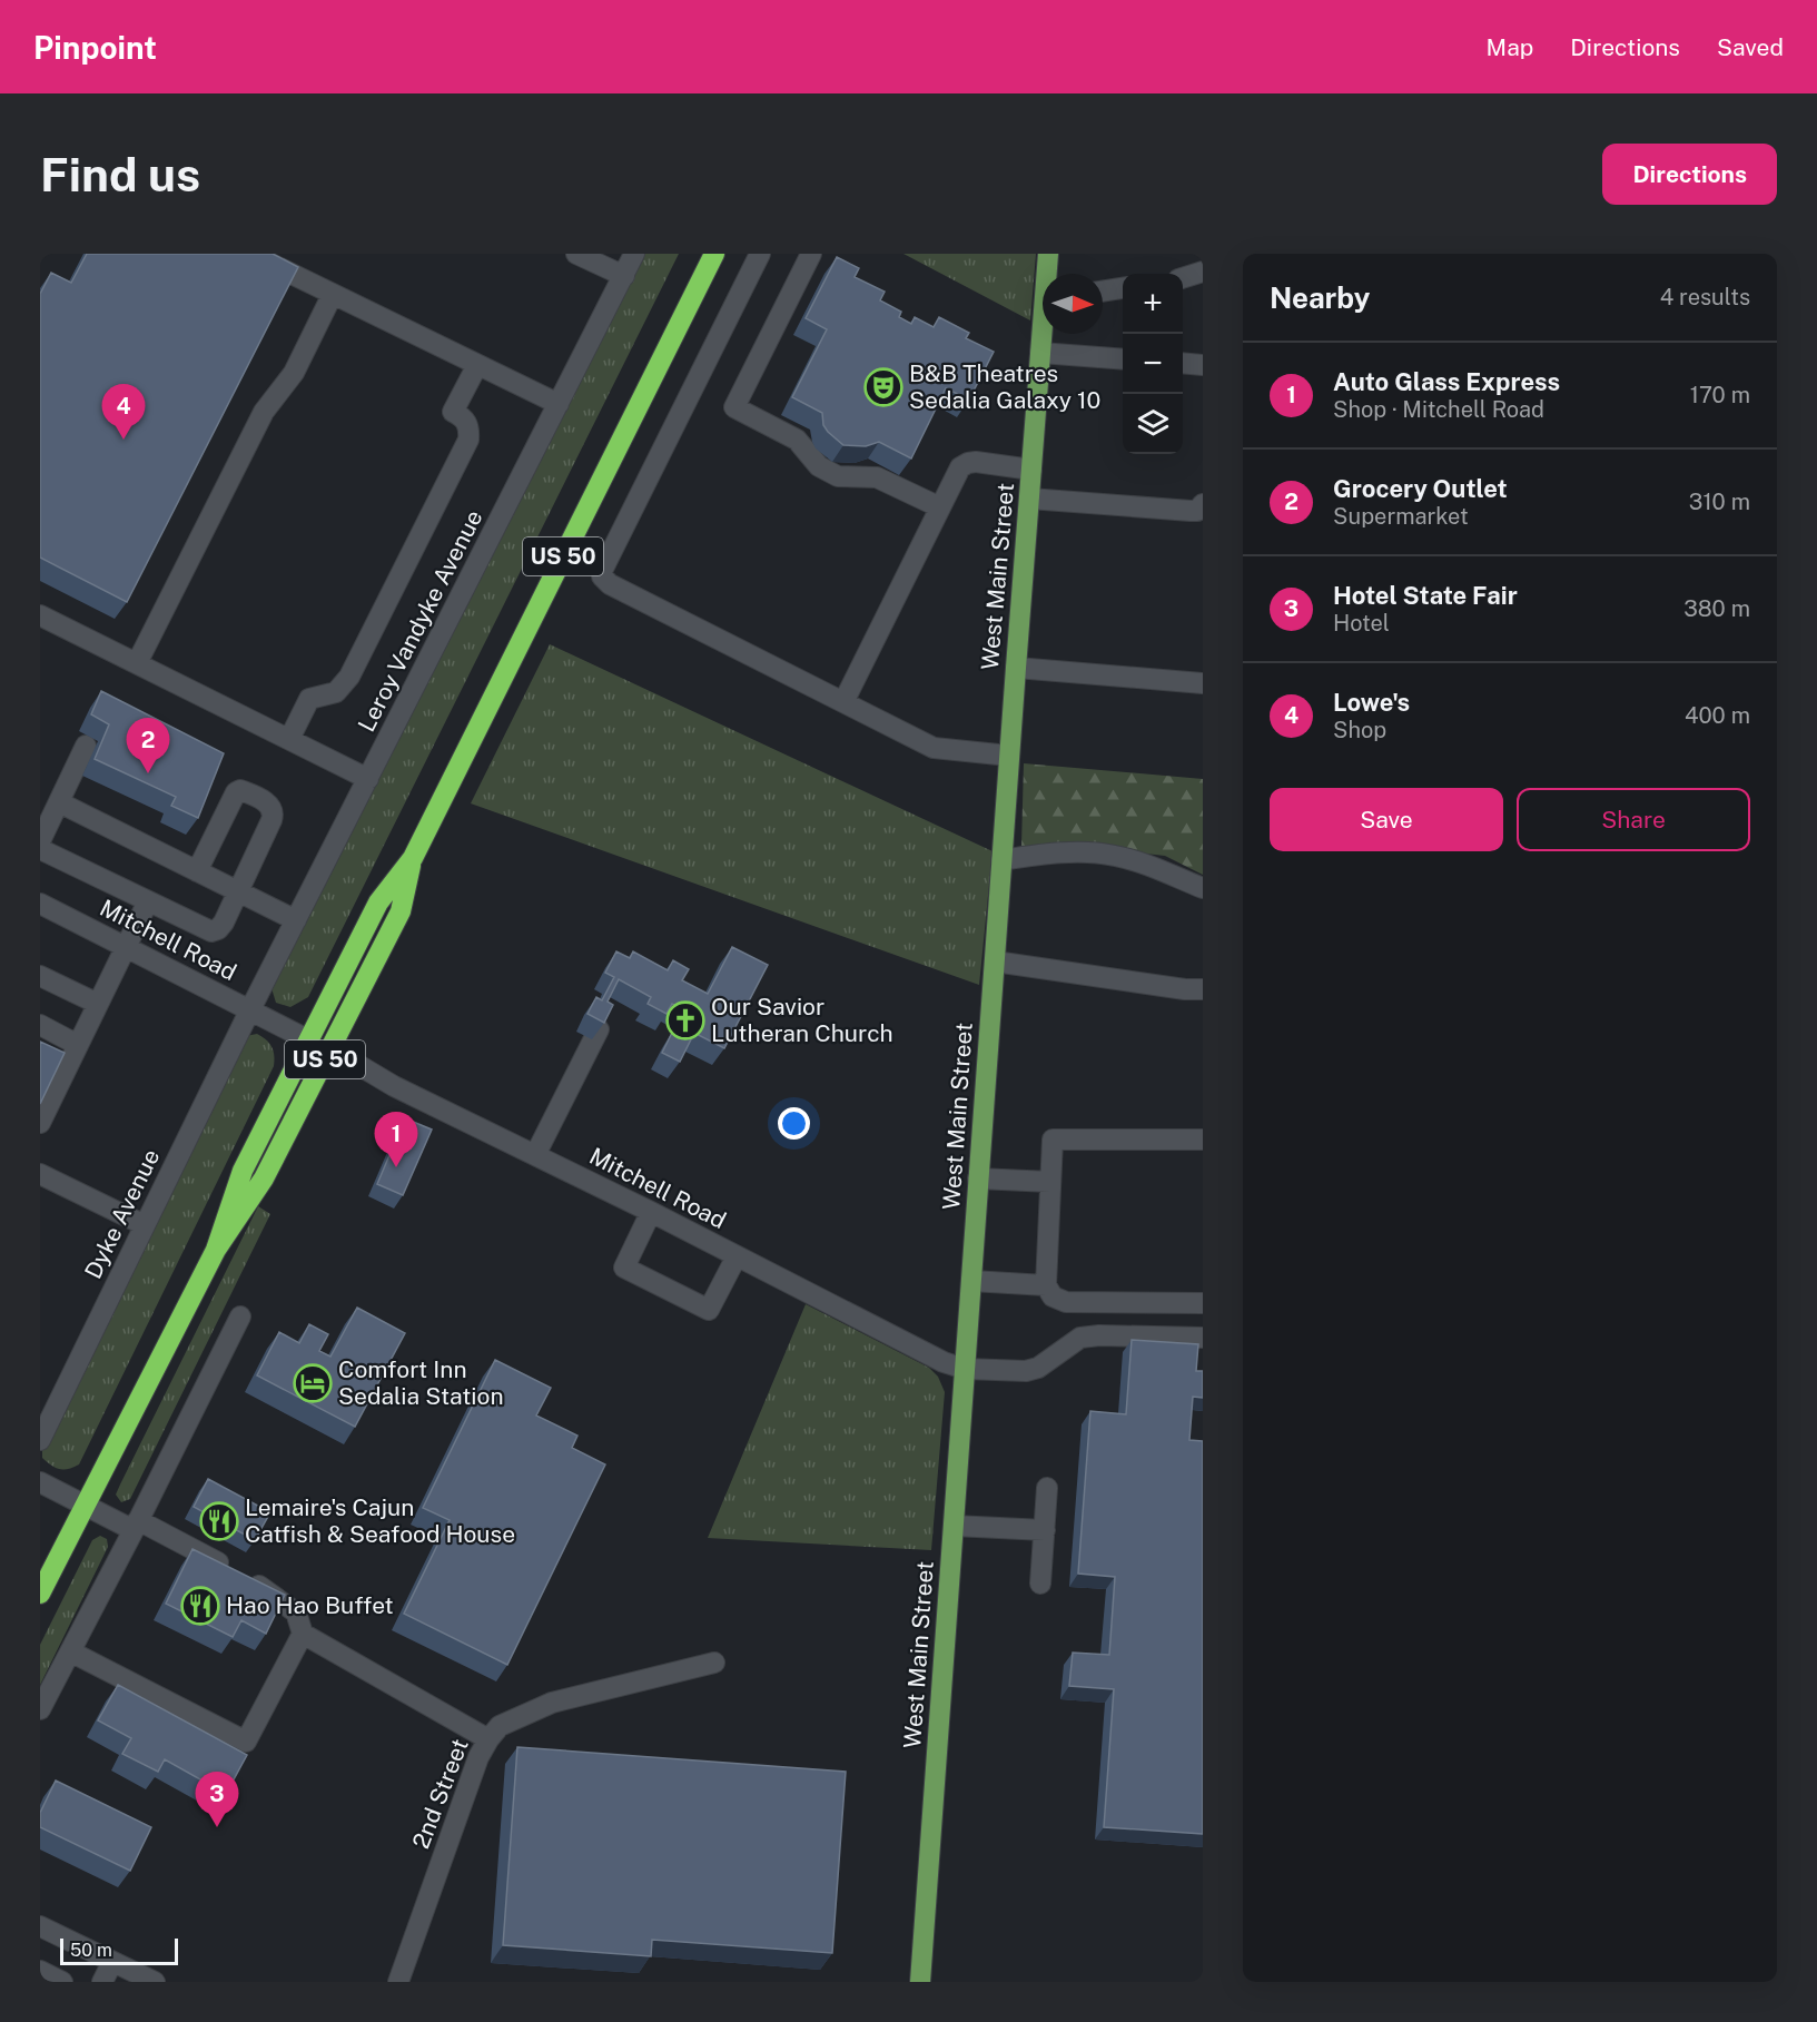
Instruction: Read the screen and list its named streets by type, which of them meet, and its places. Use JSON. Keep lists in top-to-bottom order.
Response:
{
  "streets": {
    "highway": ["US 50"],
    "main road": ["West Main Street"],
    "street": [
      "Leroy Vandyke Avenue",
      "Mitchell Road",
      "Dyke Avenue",
      "2nd Street"
    ]
  },
  "crossings": [
    ["US 50", "Mitchell Road"],
    ["West Main Street", "Mitchell Road"],
    ["Leroy Vandyke Avenue", "Mitchell Road"],
    ["Leroy Vandyke Avenue", "Dyke Avenue"],
    ["Mitchell Road", "Dyke Avenue"]
  ],
  "places": {
    "theatre": ["B&B Theatres Sedalia Galaxy 10"],
    "church": ["Our Savior Lutheran Church"],
    "hotel": ["Comfort Inn Sedalia Station"],
    "restaurant": ["Lemaire's Cajun Catfish & Seafood House", "Hao Hao Buffet"]
  },
  "scale_bar": "50 m",
  "north": "right",
  "page": {
    "header": "Pinpoint",
    "nav": ["Map", "Directions", "Saved"],
    "buttons": [
      "Directions",
      ["Save", "Share"]
    ],
    "title": "Find us",
    "heading": ["Nearby", "4 results"],
    "map_buttons": ["+", "−"],
    "list": [
      {
        "mark": "1",
        "name": "Auto Glass Express",
        "note": "Shop · Mitchell Road",
        "value": "170 m"
      },
      {
        "mark": "2",
        "name": "Grocery Outlet",
        "note": "Supermarket",
        "value": "310 m"
      },
      {
        "mark": "3",
        "name": "Hotel State Fair",
        "note": "Hotel",
        "value": "380 m"
      },
      {
        "mark": "4",
        "name": "Lowe's",
        "note": "Shop",
        "value": "400 m"
      }
    ],
    "pins": [
      "4",
      "2",
      "1",
      "3"
    ],
    "scale": "50 m"
  }
}
